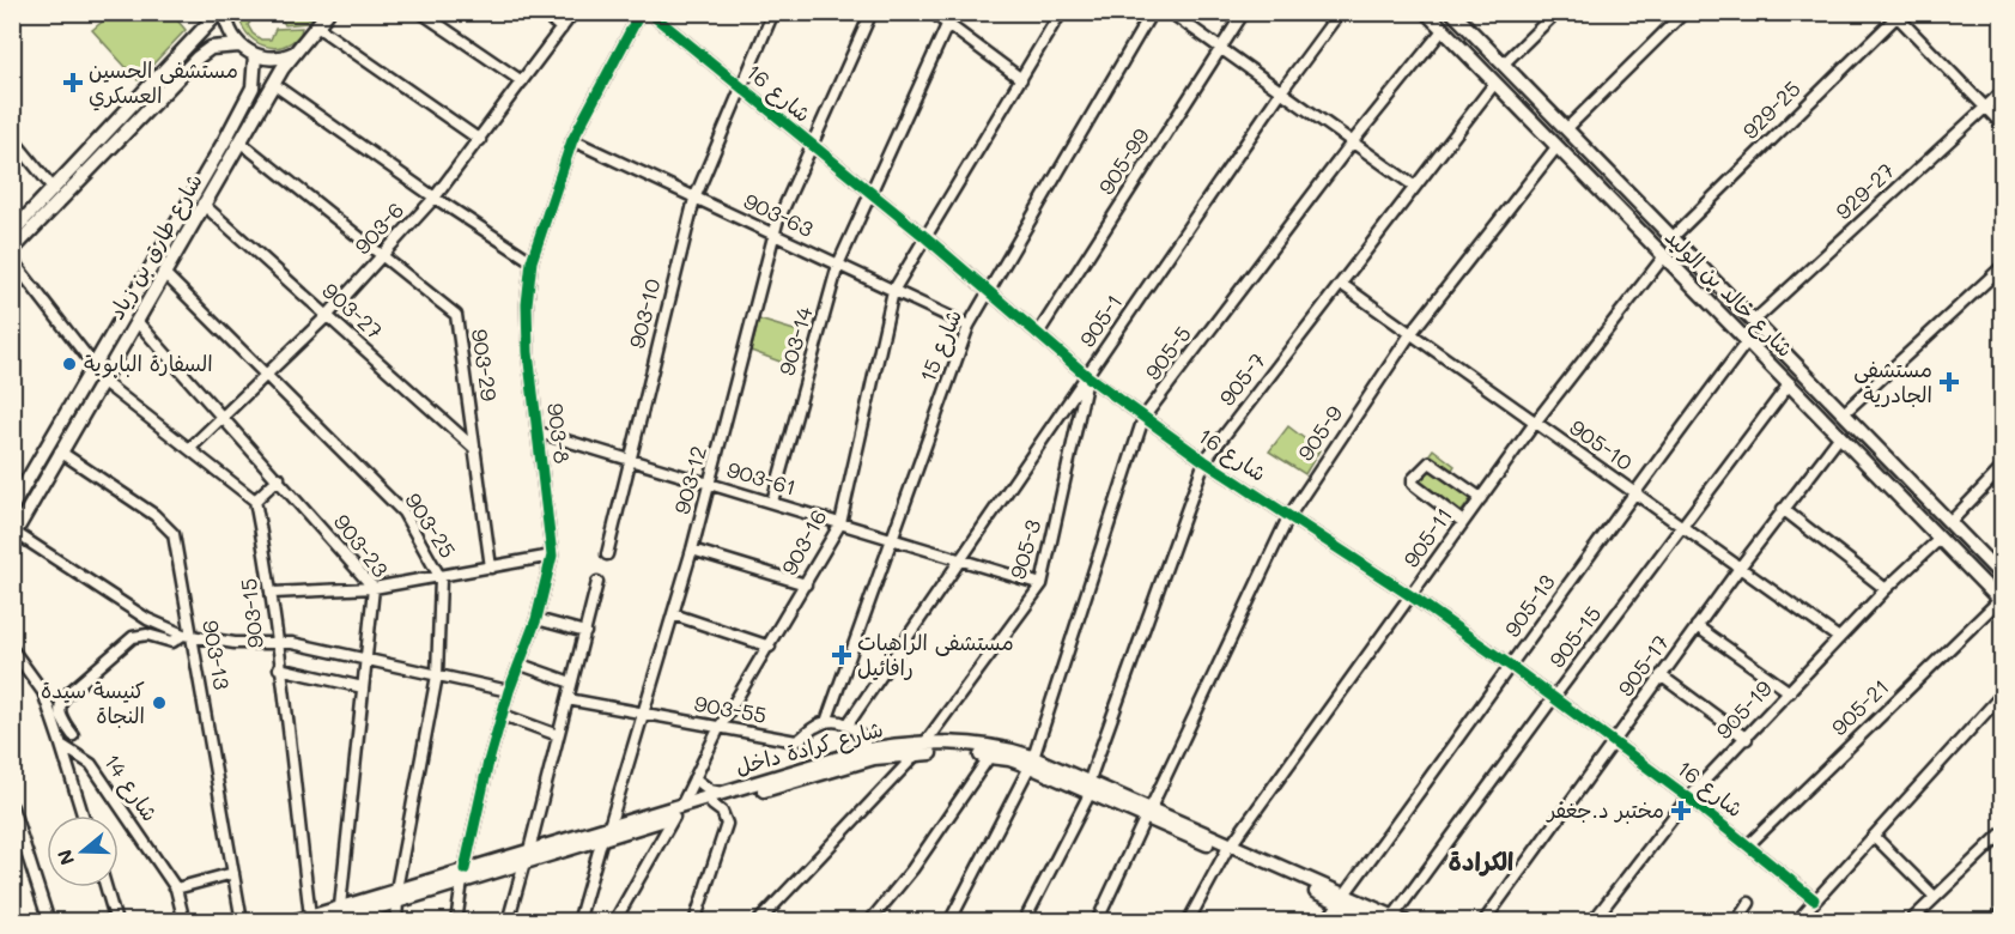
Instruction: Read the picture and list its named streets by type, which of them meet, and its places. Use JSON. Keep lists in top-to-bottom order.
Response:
{
  "streets": {
    "main road": ["شارع طارق بن زياد", "شارع خالد بن الوليد", "شارع كرادة داخل"],
    "street": [
      "شارع 16",
      "929-25",
      "905-99",
      "929-27",
      "903-63",
      "903-6",
      "903-27",
      "903-10",
      "905-1",
      "903-14",
      "شارع 15",
      "905-5",
      "903-29",
      "905-7",
      "903-8",
      "905-9",
      "905-10",
      "903-61",
      "903-12",
      "903-25",
      "905-11",
      "903-16",
      "903-23",
      "905-3",
      "905-13",
      "903-15",
      "905-15",
      "903-13",
      "905-17",
      "905-21",
      "903-55",
      "905-19",
      "شارع 14"
    ]
  },
  "crossings": [
    ["شارع 16", "905-99"],
    ["شارع 16", "903-10"],
    ["شارع 16", "905-1"],
    ["شارع 16", "903-14"],
    ["شارع 16", "شارع 15"],
    ["شارع 16", "905-5"],
    ["شارع 16", "905-7"],
    ["شارع 16", "905-9"],
    ["شارع 16", "903-12"],
    ["شارع 16", "905-11"],
    ["شارع 16", "903-16"],
    ["شارع 16", "905-3"],
    ["شارع 16", "905-13"],
    ["شارع 16", "905-15"],
    ["شارع 16", "905-17"],
    ["شارع 16", "905-21"],
    ["شارع 16", "905-19"],
    ["929-25", "شارع خالد بن الوليد"],
    ["929-27", "شارع خالد بن الوليد"],
    ["903-63", "903-10"],
    ["903-63", "903-14"],
    ["903-63", "شارع 15"],
    ["903-63", "903-8"],
    ["903-63", "903-12"],
    ["903-63", "903-16"],
    ["903-6", "903-27"],
    ["903-6", "903-29"],
    ["903-6", "903-25"],
    ["903-6", "903-23"],
    ["شارع طارق بن زياد", "903-27"],
    ["شارع طارق بن زياد", "903-29"],
    ["شارع طارق بن زياد", "903-25"],
    ["شارع طارق بن زياد", "903-23"],
    ["شارع طارق بن زياد", "903-13"],
    ["شارع خالد بن الوليد", "905-5"],
    ["شارع خالد بن الوليد", "905-7"],
    ["شارع خالد بن الوليد", "905-9"],
    ["شارع خالد بن الوليد", "905-11"],
    ["شارع خالد بن الوليد", "905-13"],
    ["شارع خالد بن الوليد", "905-15"],
    ["شارع خالد بن الوليد", "905-17"],
    ["شارع خالد بن الوليد", "905-21"],
    ["شارع خالد بن الوليد", "905-19"],
    ["903-27", "903-29"],
    ["903-10", "903-61"],
    ["905-1", "903-61"],
    ["905-1", "905-3"],
    ["903-14", "903-61"],
    ["شارع 15", "903-61"],
    ["شارع 15", "903-55"],
    ["905-5", "شارع كرادة داخل"],
    ["905-7", "905-10"],
    ["905-7", "شارع كرادة داخل"],
    ["903-8", "903-61"],
    ["903-8", "شارع كرادة داخل"],
    ["905-9", "905-10"],
    ["905-9", "شارع كرادة داخل"],
    ["905-10", "905-11"],
    ["905-10", "905-13"],
    ["905-10", "905-15"],
    ["905-10", "905-17"],
    ["905-10", "905-19"],
    ["903-61", "903-12"],
    ["903-61", "903-16"],
    ["903-61", "905-3"],
    ["903-12", "903-55"],
    ["903-12", "شارع كرادة داخل"],
    ["903-25", "شارع كرادة داخل"],
    ["905-11", "شارع كرادة داخل"],
    ["903-16", "903-55"],
    ["903-16", "شارع كرادة داخل"],
    ["903-23", "شارع كرادة داخل"],
    ["905-3", "شارع كرادة داخل"],
    ["905-13", "شارع كرادة داخل"],
    ["903-15", "شارع كرادة داخل"],
    ["905-15", "شارع كرادة داخل"]
  ],
  "districts": ["الكرادة"],
  "places": {
    "health": [
      "مستشفى الحسين العسكري",
      "مستشفى الجادرية",
      "مستشفى الراهبات رافائيل",
      "مختبر د.جغفر"
    ],
    "other": ["السفارة البابوية", "كنيسة سيدة النجاة"]
  },
  "north": "left"
}
